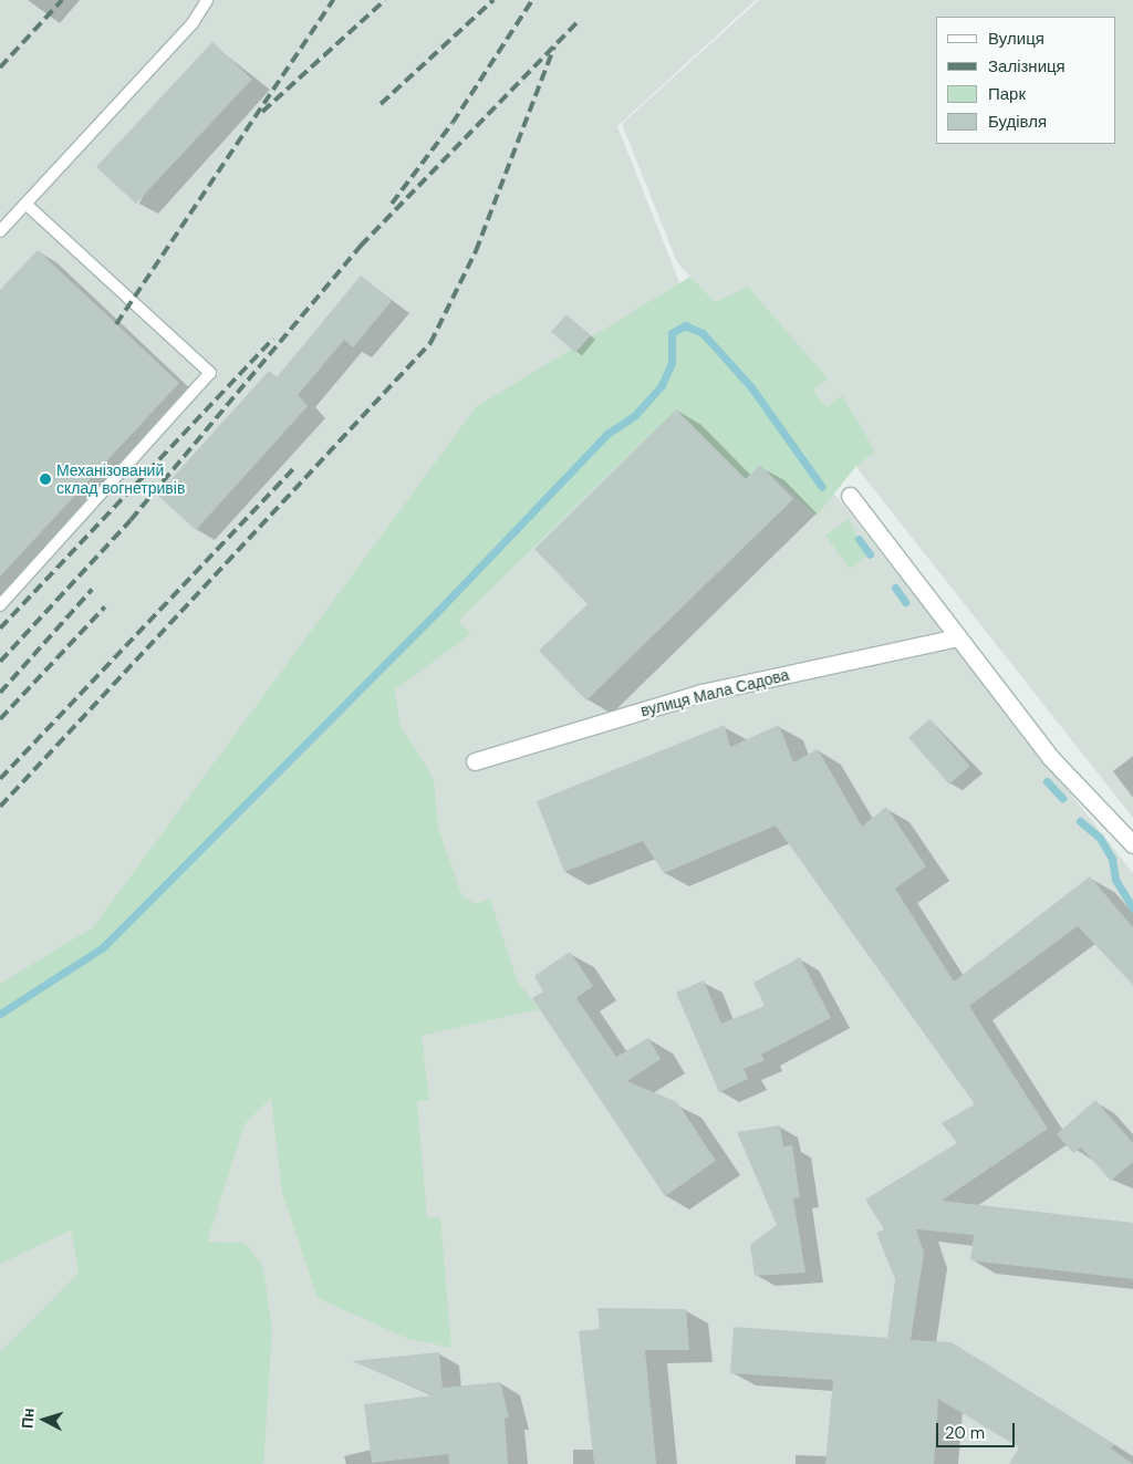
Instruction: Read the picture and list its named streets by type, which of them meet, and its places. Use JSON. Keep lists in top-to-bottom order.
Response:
{
  "streets": {
    "street": ["вулиця Мала Садова"]
  },
  "places": ["Механізований склад вогнетривів"],
  "legend": [
    "Вулиця",
    "Залізниця",
    "Парк",
    "Будівля"
  ],
  "scale_bar": "20 m",
  "north": "left"
}
